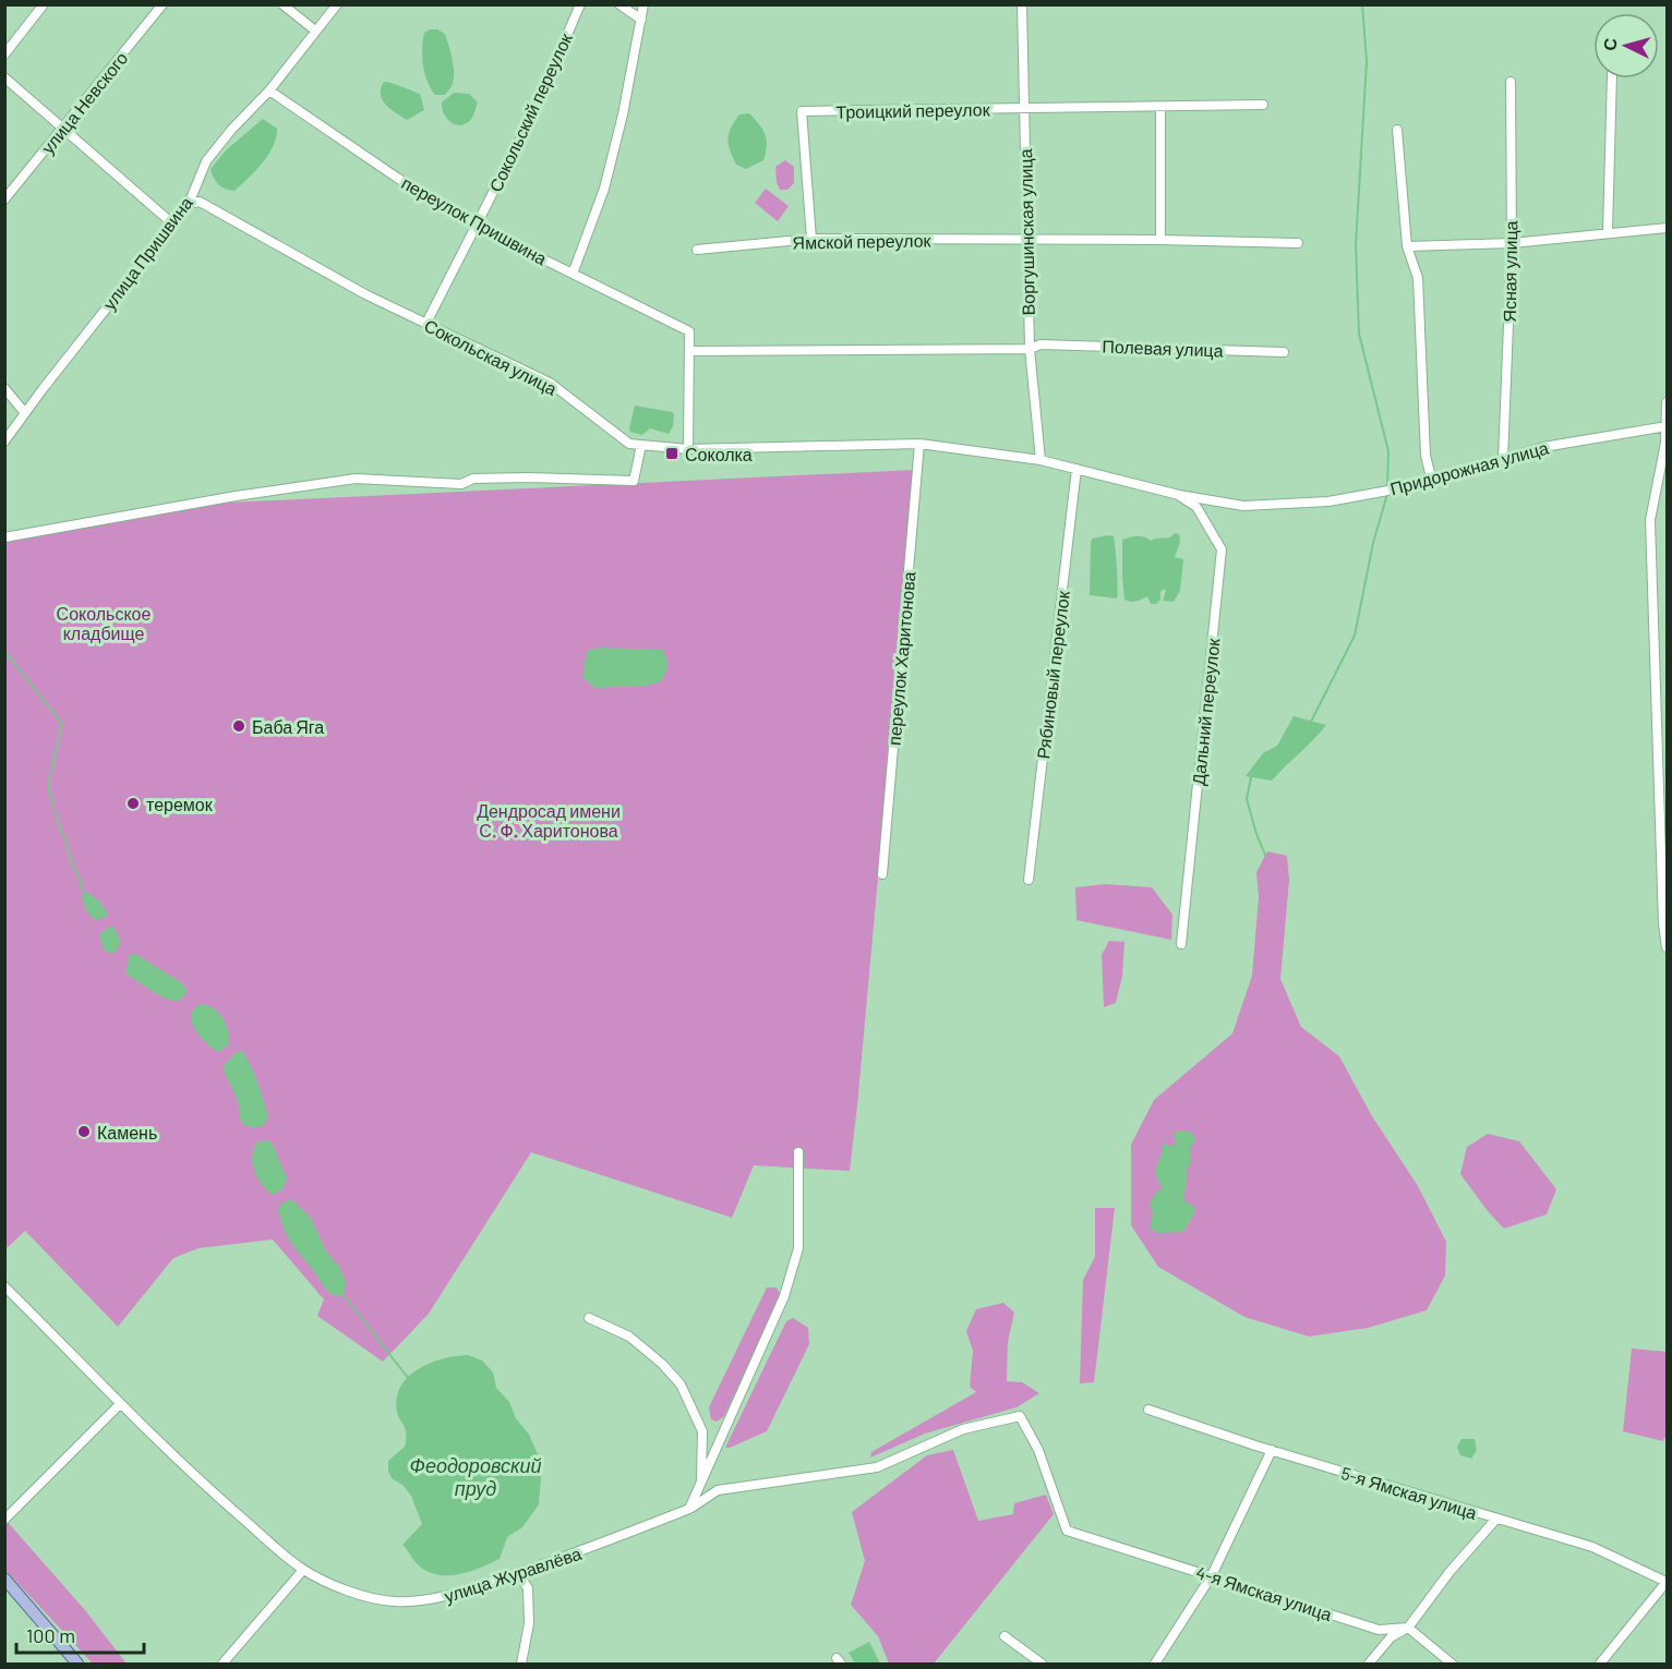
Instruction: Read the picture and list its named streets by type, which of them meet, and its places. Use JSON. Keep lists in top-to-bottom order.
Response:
{
  "streets": {
    "street": [
      "улица Невского",
      "Троицкий переулок",
      "Сокольский переулок",
      "переулок Пришвина",
      "Воргушинская улица",
      "Ямской переулок",
      "улица Пришвина",
      "Ясная улица",
      "Полевая улица",
      "Сокольская улица",
      "Придорожная улица",
      "переулок Харитонова",
      "Рябиновый переулок",
      "Дальний переулок",
      "5-я Ямская улица",
      "улица Журавлёва",
      "4-я Ямская улица"
    ]
  },
  "crossings": [
    ["Троицкий переулок", "Воргушинская улица"],
    ["Троицкий переулок", "Ямской переулок"],
    ["Сокольский переулок", "переулок Пришвина"],
    ["Сокольский переулок", "Сокольская улица"],
    ["переулок Пришвина", "улица Пришвина"],
    ["Воргушинская улица", "Ямской переулок"],
    ["Воргушинская улица", "Полевая улица"],
    ["Воргушинская улица", "Сокольская улица"],
    ["Воргушинская улица", "Придорожная улица"],
    ["улица Пришвина", "Сокольская улица"],
    ["Ясная улица", "Придорожная улица"],
    ["Сокольская улица", "Придорожная улица"],
    ["Сокольская улица", "переулок Харитонова"],
    ["Придорожная улица", "Рябиновый переулок"],
    ["Придорожная улица", "Дальний переулок"],
    ["улица Журавлёва", "4-я Ямская улица"]
  ],
  "water": ["Феодоровский пруд"],
  "parks": ["Сокольское кладбище", "Дендросад имени С. Ф. Харитонова"],
  "places": {
    "transit": ["Соколка"],
    "other": ["Баба Яга", "теремок", "Камень"]
  },
  "scale_bar": "100 m",
  "north": "left"
}
